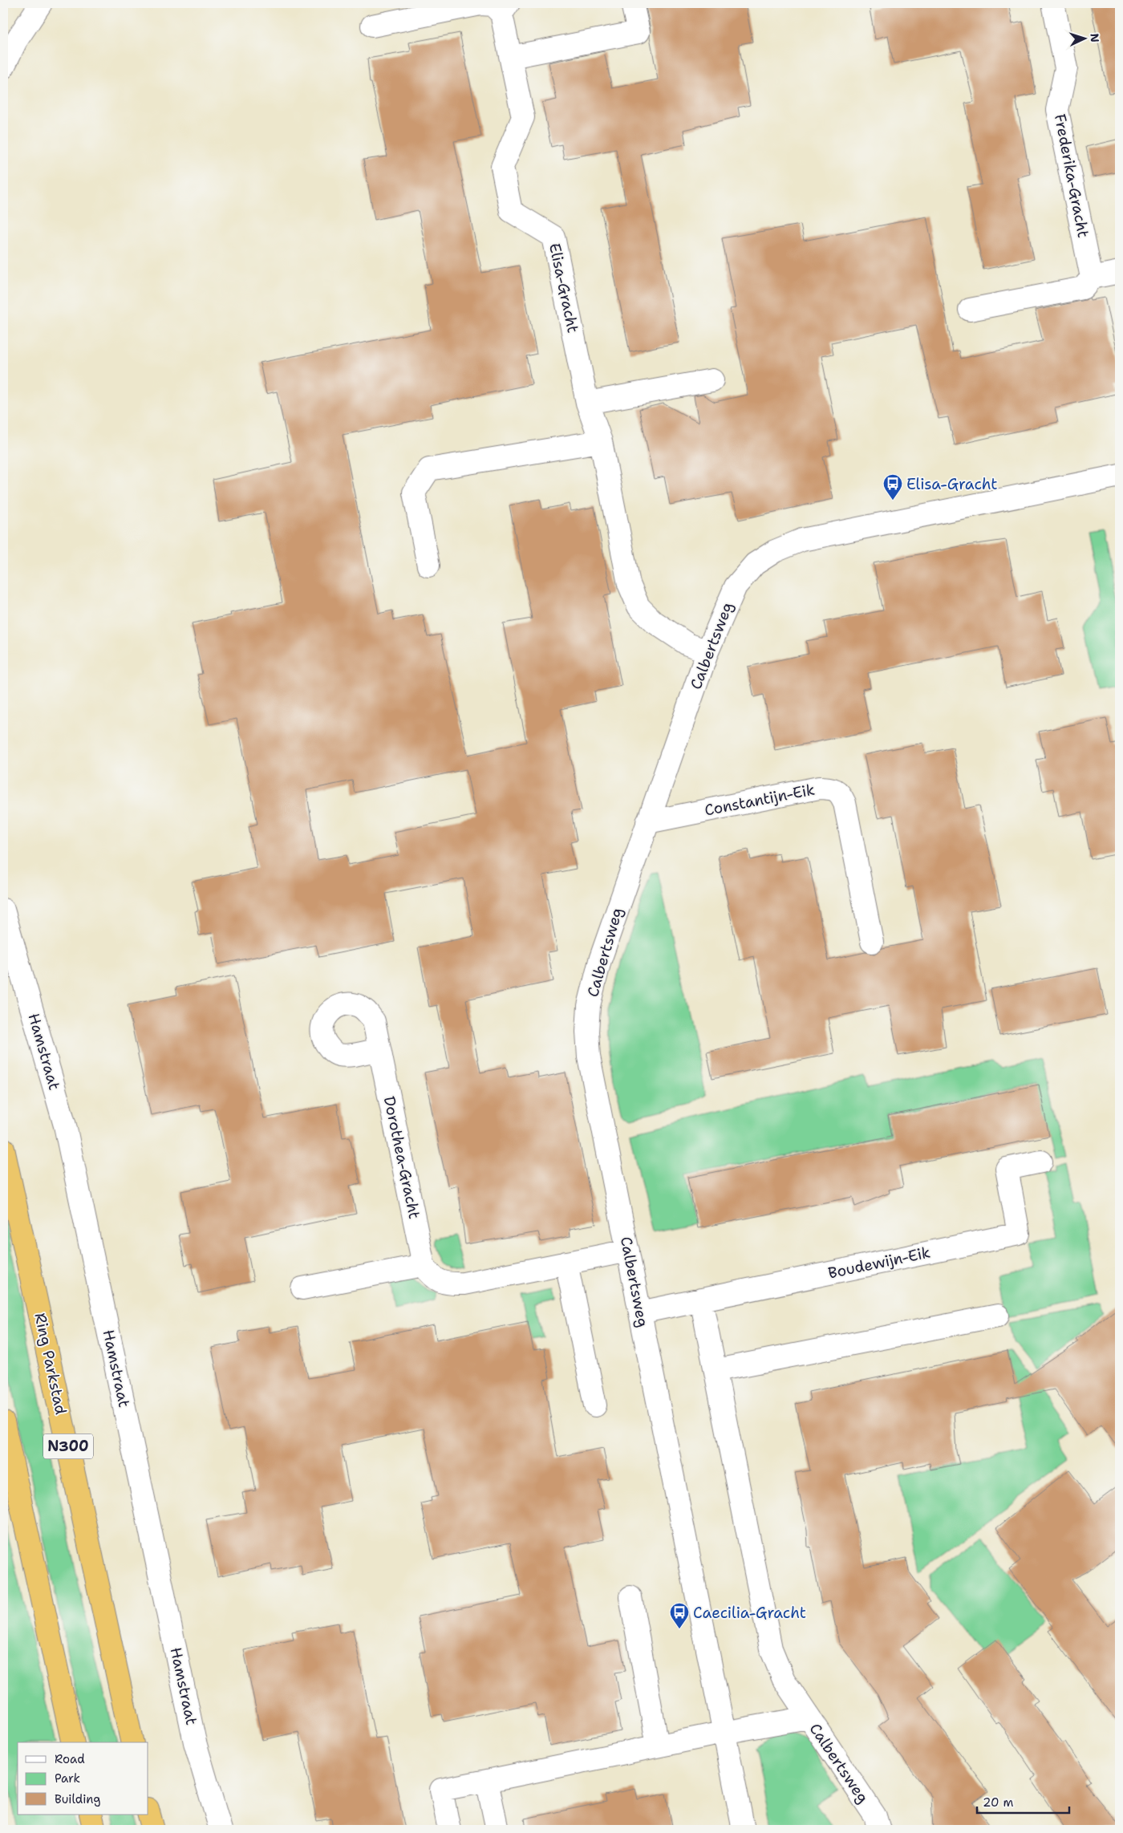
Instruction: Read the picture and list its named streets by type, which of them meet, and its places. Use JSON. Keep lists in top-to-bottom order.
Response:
{
  "streets": {
    "highway": ["Ring Parkstad", "N300"],
    "street": [
      "Frederika-Gracht",
      "Elisa-Gracht",
      "Calbertsweg",
      "Constantijn-Eik",
      "Hamstraat",
      "Dorothea-Gracht",
      "Boudewijn-Eik"
    ]
  },
  "crossings": [
    ["Elisa-Gracht", "Calbertsweg"],
    ["Calbertsweg", "Constantijn-Eik"],
    ["Calbertsweg", "Boudewijn-Eik"]
  ],
  "places": {
    "bus stop": ["Elisa-Gracht", "Caecilia-Gracht"]
  },
  "legend": ["Road", "Park", "Building"],
  "scale_bar": "20 m",
  "north": "right"
}
